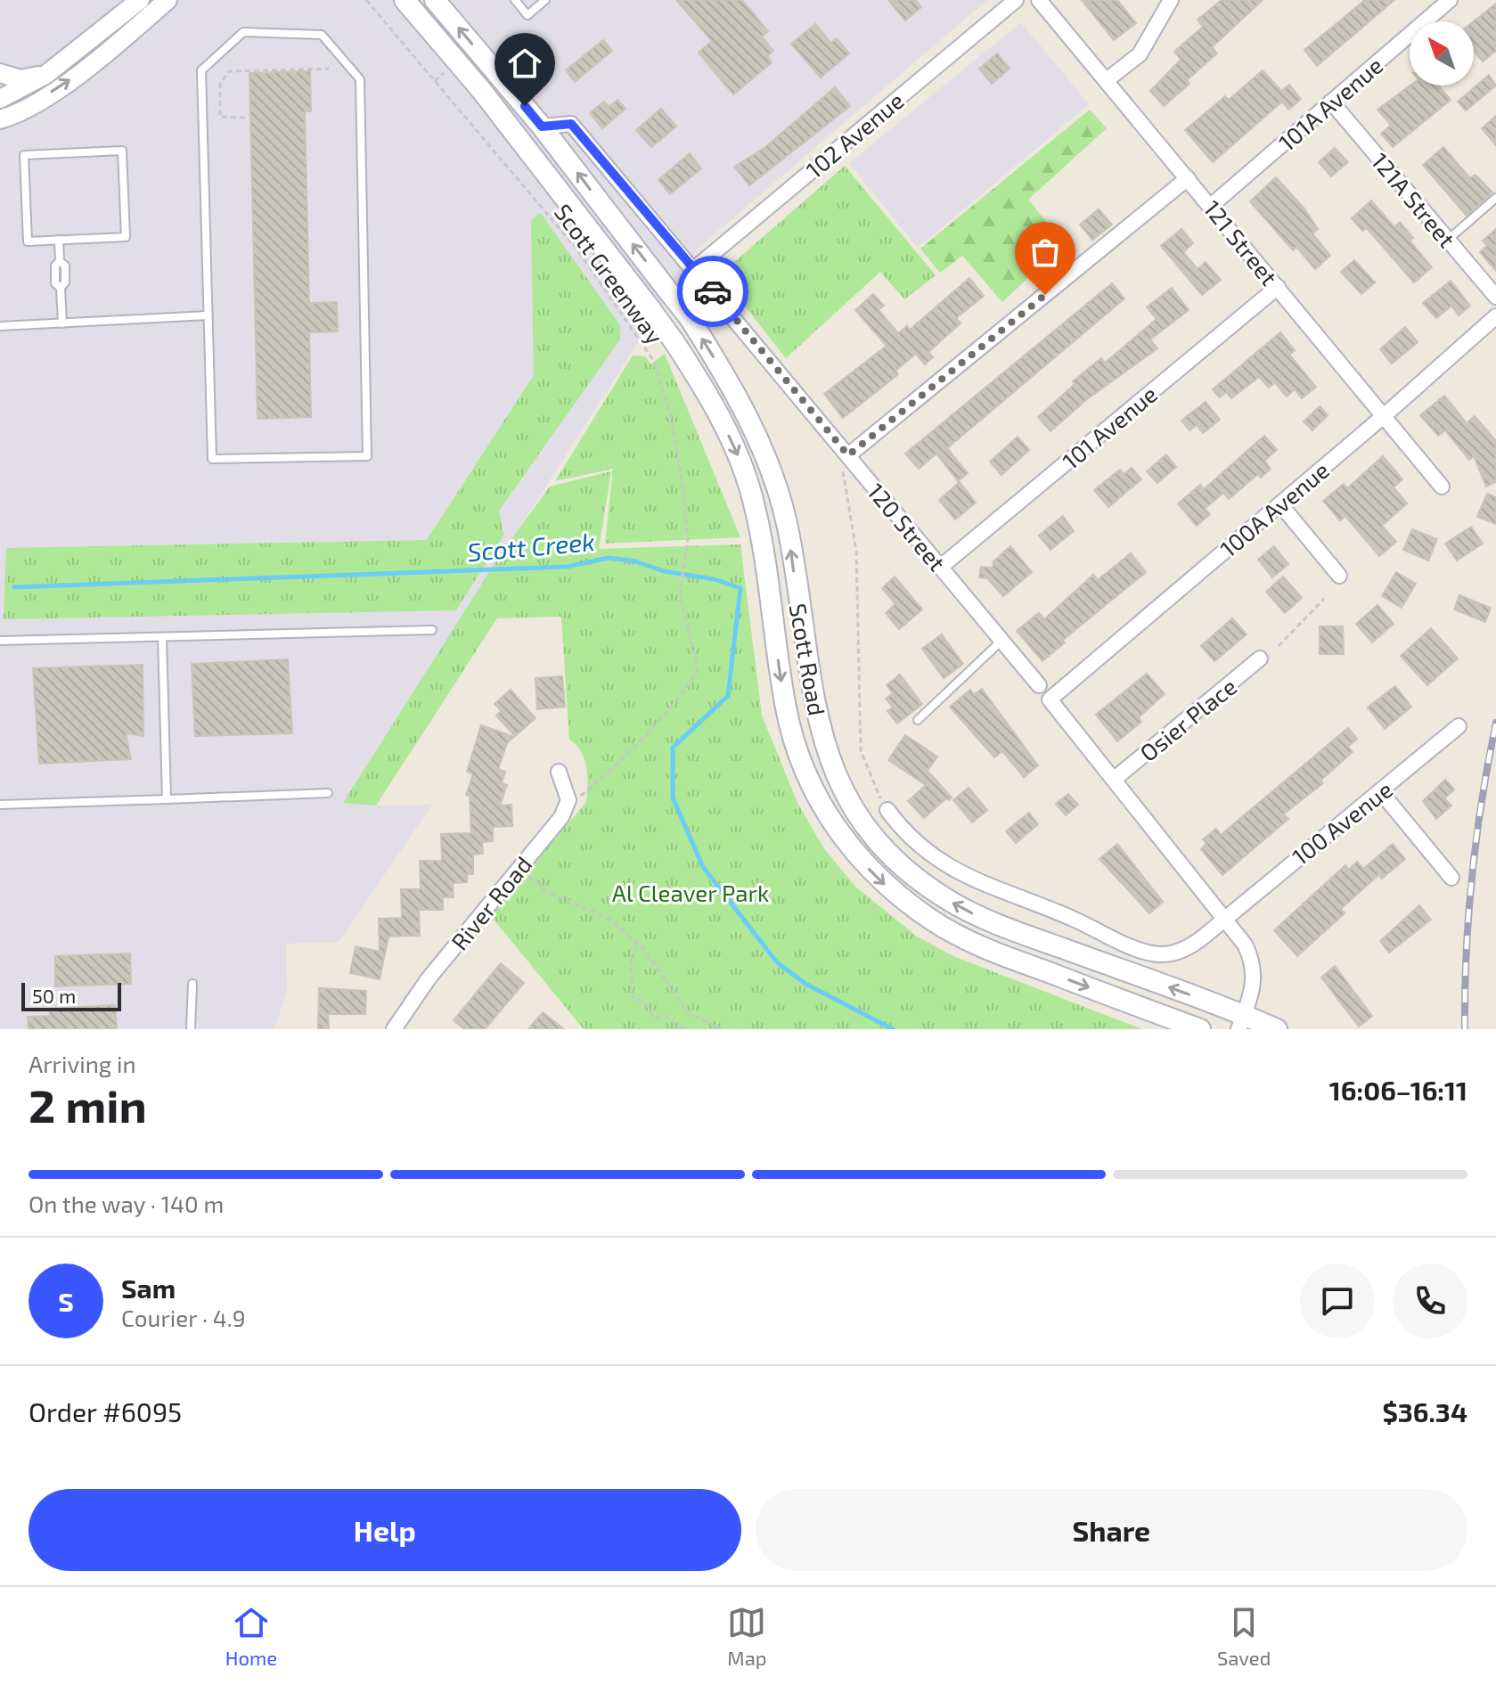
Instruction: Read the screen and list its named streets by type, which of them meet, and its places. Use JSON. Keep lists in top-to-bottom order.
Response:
{
  "streets": {
    "main road": ["Scott Road"],
    "street": [
      "101A Avenue",
      "102 Avenue",
      "121A Street",
      "121 Street",
      "101 Avenue",
      "100A Avenue",
      "120 Street",
      "Osier Place",
      "100 Avenue",
      "River Road"
    ],
    "path": ["Scott Greenway"]
  },
  "crossings": [
    ["101A Avenue", "121A Street"],
    ["101A Avenue", "121 Street"],
    ["102 Avenue", "120 Street"],
    ["121 Street", "101 Avenue"],
    ["121 Street", "100A Avenue"],
    ["101 Avenue", "120 Street"],
    ["100A Avenue", "Osier Place"],
    ["120 Street", "Scott Road"]
  ],
  "water": ["Scott Creek"],
  "parks": ["Al Cleaver Park"],
  "scale_bar": "50 m",
  "north": "top left",
  "page": {
    "scale": "50 m",
    "heading": ["2 min", "Arriving in", "16:06–16:11"],
    "panel": [
      "Sam",
      "Courier · 4.9",
      "Order #6095",
      "$36.34"
    ],
    "bar": "On the way · 140 m",
    "round": "S",
    "buttons": ["Help", "Share"],
    "tabs": ["Home", "Map", "Saved"]
  }
}
